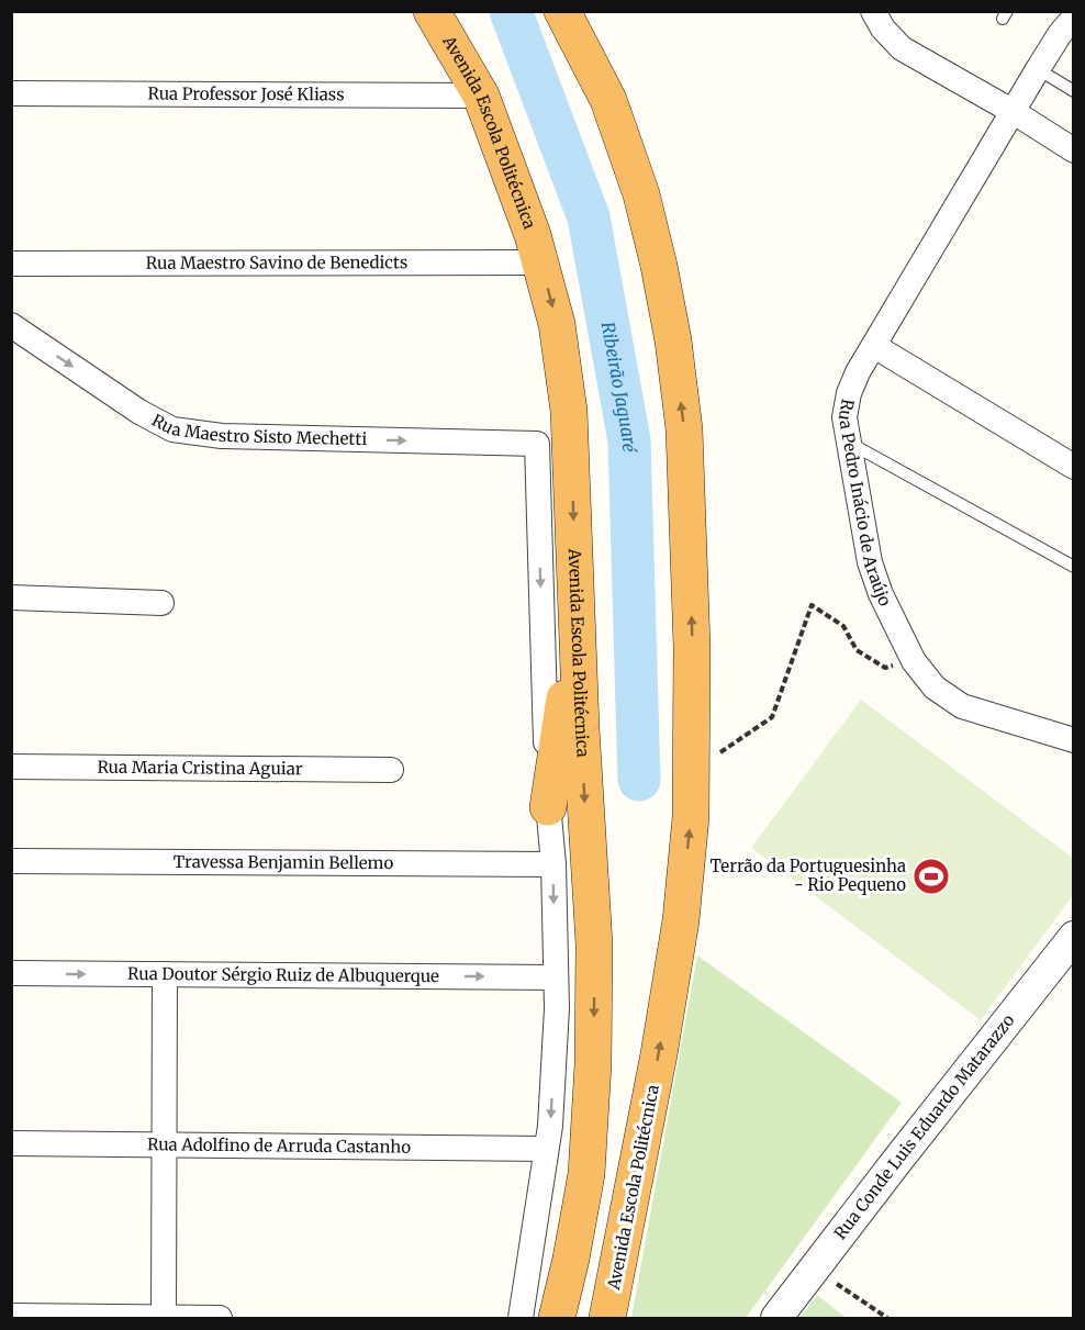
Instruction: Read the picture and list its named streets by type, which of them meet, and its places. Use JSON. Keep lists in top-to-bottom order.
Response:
{
  "streets": {
    "highway": ["Avenida Escola Politécnica"],
    "street": [
      "Rua Professor José Kliass",
      "Rua Maestro Savino de Benedicts",
      "Rua Maestro Sisto Mechetti",
      "Rua Pedro Inácio de Araújo",
      "Rua Maria Cristina Aguiar",
      "Travessa Benjamin Bellemo",
      "Rua Doutor Sérgio Ruiz de Albuquerque",
      "Rua Conde Luis Eduardo Matarazzo",
      "Rua Adolfino de Arruda Castanho"
    ]
  },
  "crossings": [
    ["Rua Professor José Kliass", "Avenida Escola Politécnica"],
    ["Avenida Escola Politécnica", "Rua Maestro Savino de Benedicts"]
  ],
  "one_way": ["Rua Doutor Sérgio Ruiz de Albuquerque"],
  "water": ["Ribeirão Jaguaré"],
  "places": {
    "sports": ["Terrão da Portuguesinha - Rio Pequeno"]
  }
}
